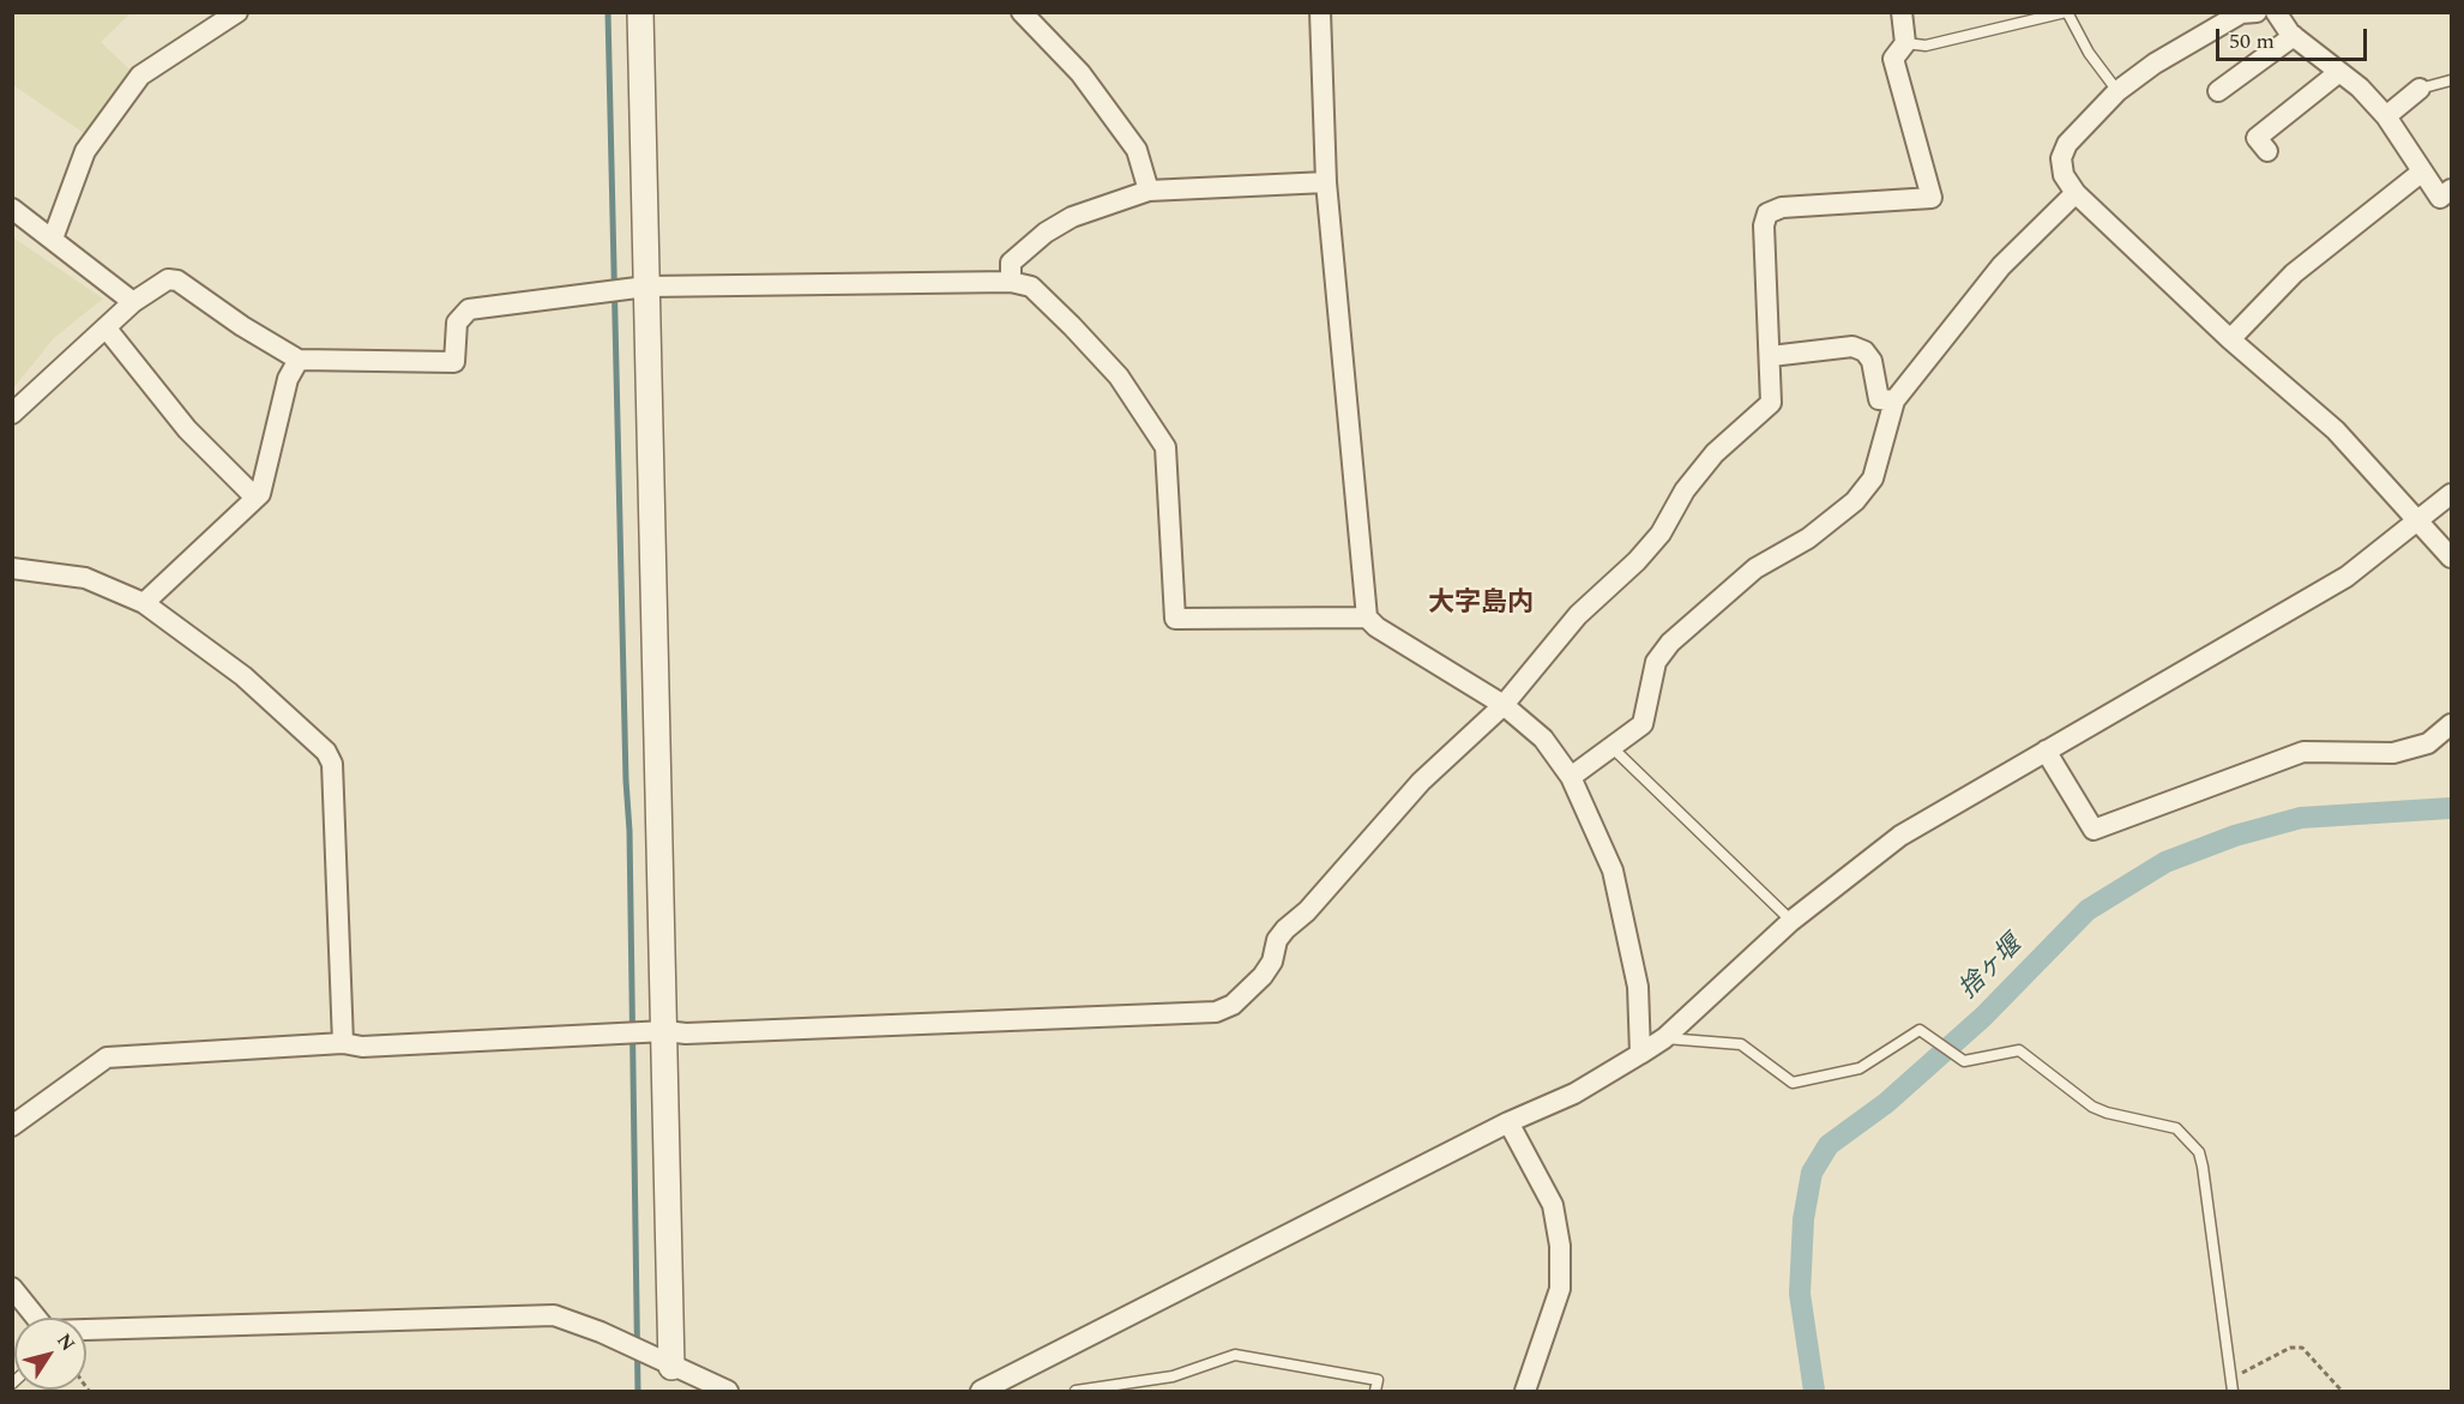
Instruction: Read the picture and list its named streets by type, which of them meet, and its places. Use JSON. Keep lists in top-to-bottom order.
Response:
{
  "districts": ["大字島内"],
  "water": ["捨ヶ堰"],
  "scale_bar": "50 m",
  "north": "top right"
}
